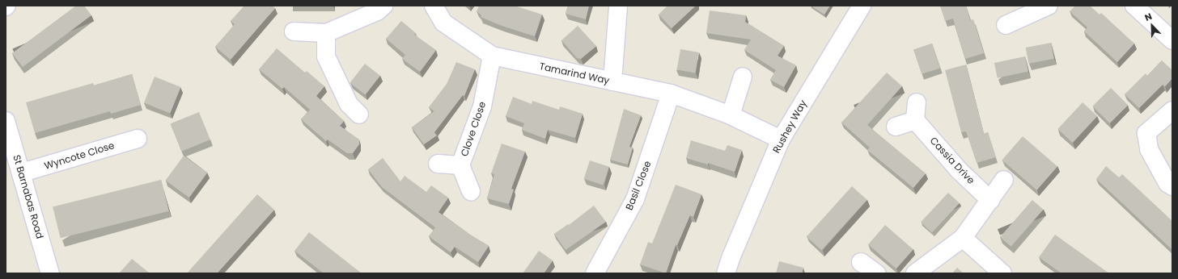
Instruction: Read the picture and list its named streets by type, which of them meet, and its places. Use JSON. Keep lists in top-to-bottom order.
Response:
{
  "streets": {
    "street": [
      "Tamarind Way",
      "Rushey Way",
      "Clove Close",
      "Wyncote Close",
      "Cassia Drive",
      "Basil Close",
      "St Barnabas Road"
    ]
  },
  "crossings": [
    ["Tamarind Way", "Rushey Way"],
    ["Tamarind Way", "Clove Close"],
    ["Tamarind Way", "Basil Close"],
    ["Wyncote Close", "St Barnabas Road"]
  ],
  "north": "top left"
}
